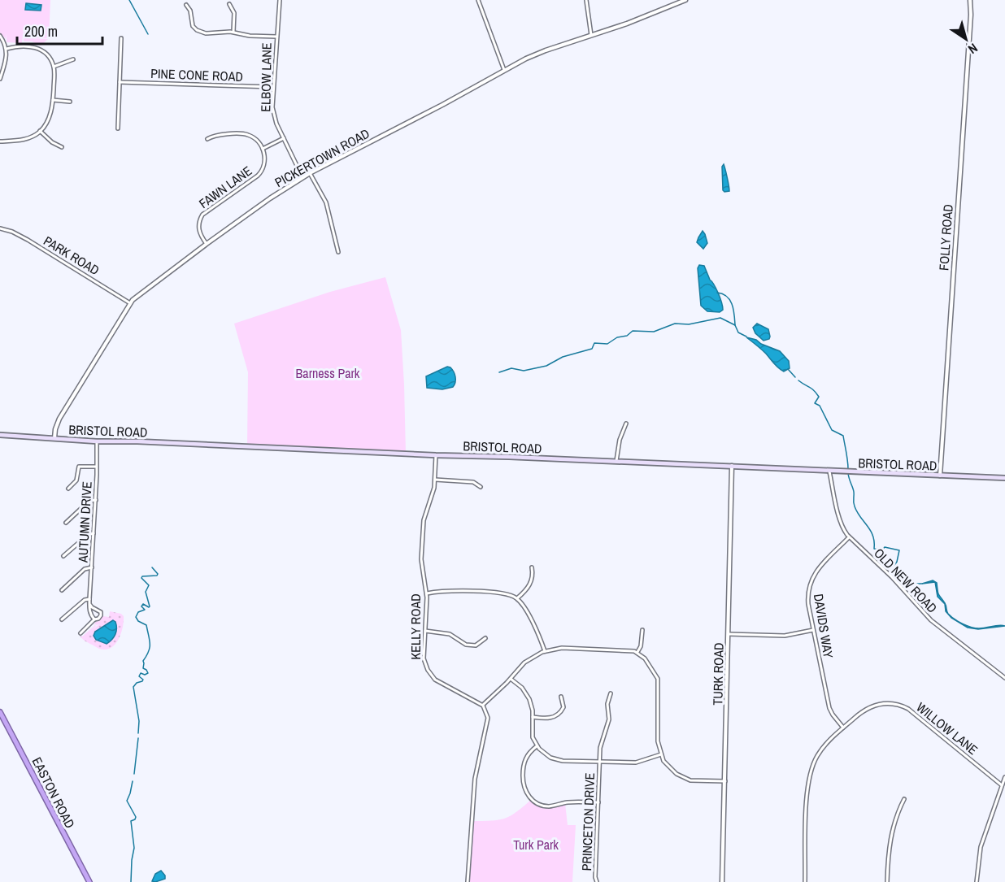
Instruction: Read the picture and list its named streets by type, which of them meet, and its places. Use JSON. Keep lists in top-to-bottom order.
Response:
{
  "streets": {
    "highway": ["EASTON ROAD"],
    "main road": ["BRISTOL ROAD"],
    "street": [
      "PINE CONE ROAD",
      "ELBOW LANE",
      "PICKERTOWN ROAD",
      "FAWN LANE",
      "FOLLY ROAD",
      "PARK ROAD",
      "AUTUMN DRIVE",
      "OLD NEW ROAD",
      "DAVIDS WAY",
      "KELLY ROAD",
      "TURK ROAD",
      "WILLOW LANE",
      "PRINCETON DRIVE"
    ]
  },
  "crossings": [
    ["PINE CONE ROAD", "ELBOW LANE"],
    ["ELBOW LANE", "PICKERTOWN ROAD"],
    ["PICKERTOWN ROAD", "FAWN LANE"],
    ["PICKERTOWN ROAD", "PARK ROAD"],
    ["PICKERTOWN ROAD", "BRISTOL ROAD"],
    ["FOLLY ROAD", "BRISTOL ROAD"],
    ["BRISTOL ROAD", "AUTUMN DRIVE"],
    ["BRISTOL ROAD", "OLD NEW ROAD"],
    ["BRISTOL ROAD", "KELLY ROAD"],
    ["BRISTOL ROAD", "TURK ROAD"],
    ["OLD NEW ROAD", "DAVIDS WAY"],
    ["DAVIDS WAY", "WILLOW LANE"]
  ],
  "parks": ["Barness Park", "Turk Park"],
  "scale_bar": "200 m",
  "north": "bottom right"
}
